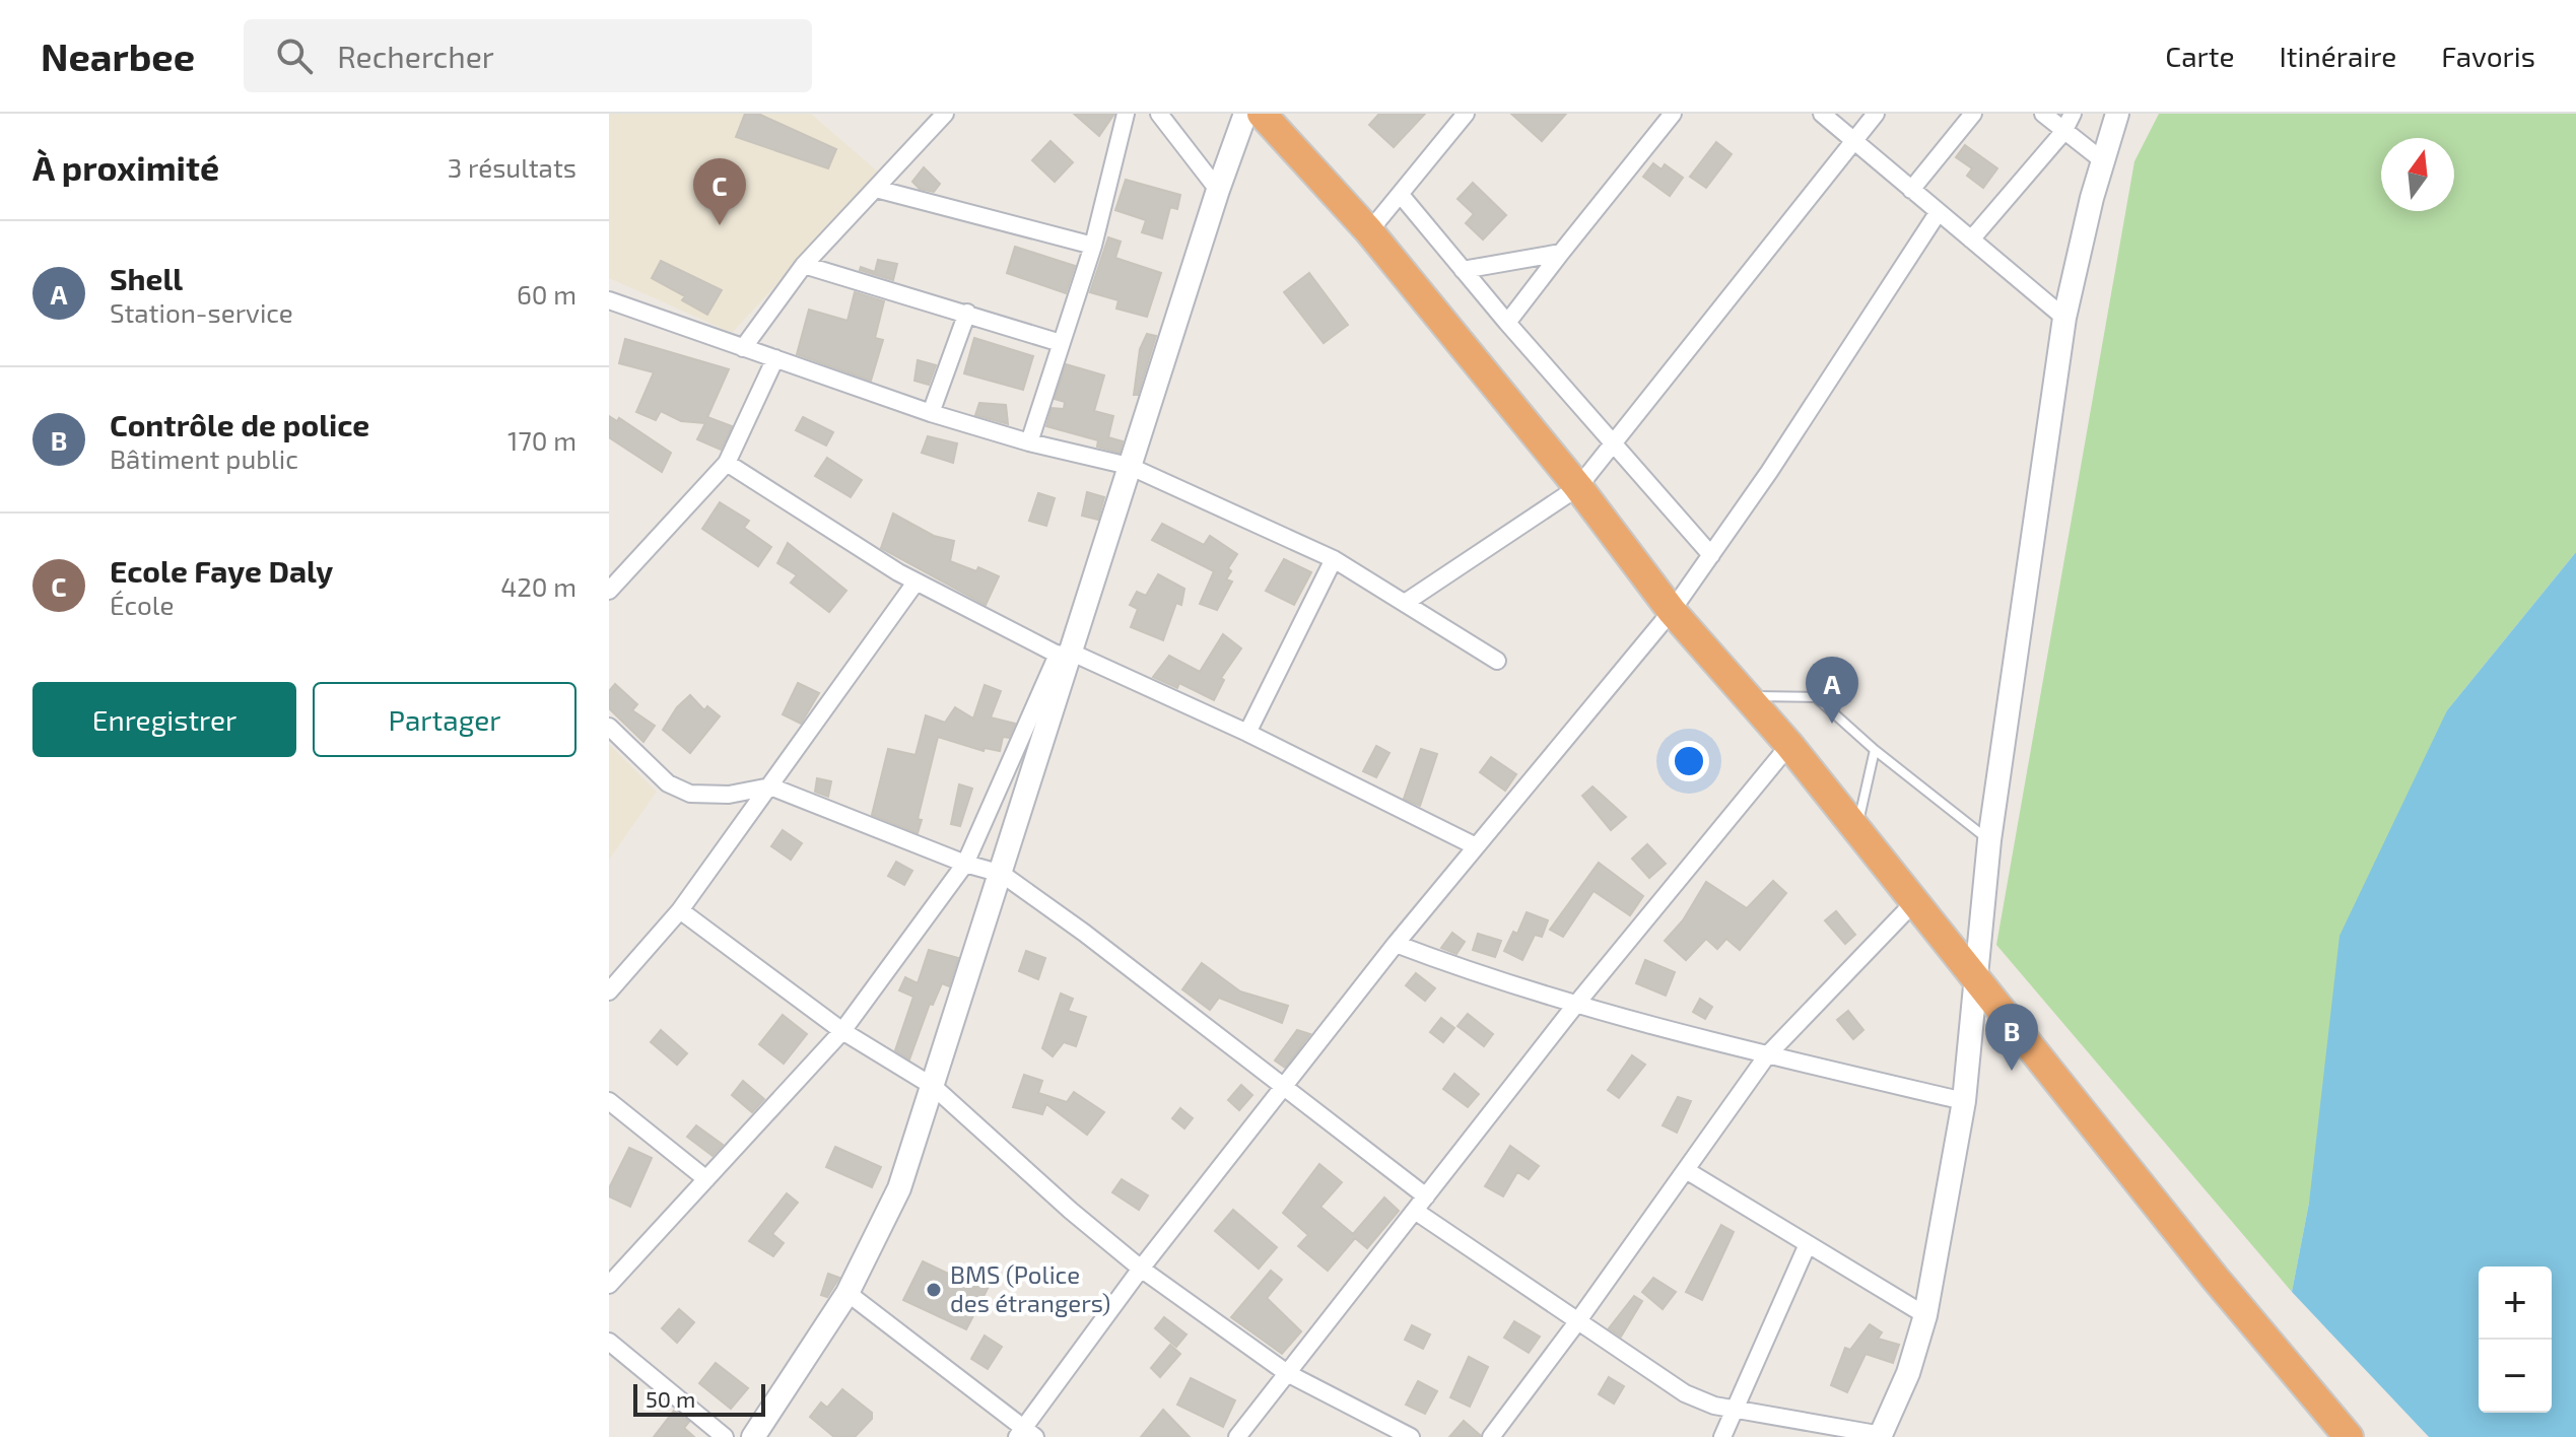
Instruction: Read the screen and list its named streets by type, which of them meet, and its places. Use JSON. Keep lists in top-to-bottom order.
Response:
{
  "places": ["BMS (Police des étrangers)"],
  "scale_bar": "50 m",
  "north": "top",
  "page": {
    "header": "Nearbee",
    "search": "Rechercher",
    "nav": ["Carte", "Itinéraire", "Favoris"],
    "heading": ["À proximité", "3 résultats"],
    "pins": ["C", "A", "B"],
    "list": [
      {
        "mark": "A",
        "name": "Shell",
        "note": "Station-service",
        "value": "60 m"
      },
      {
        "mark": "B",
        "name": "Contrôle de police",
        "note": "Bâtiment public",
        "value": "170 m"
      },
      {
        "mark": "C",
        "name": "Ecole Faye Daly",
        "note": "École",
        "value": "420 m"
      }
    ],
    "buttons": ["Enregistrer", "Partager"],
    "map_buttons": ["+", "−"],
    "scale": "50 m"
  }
}
